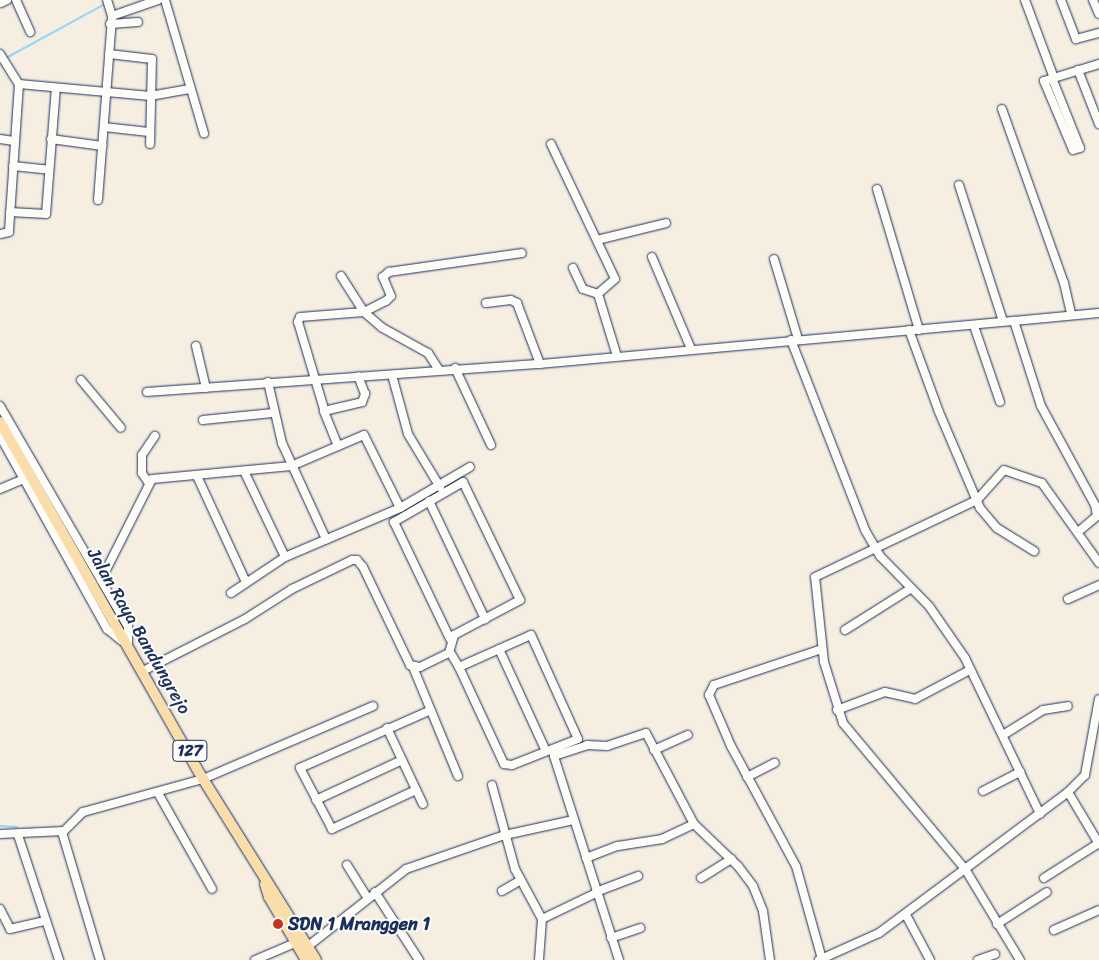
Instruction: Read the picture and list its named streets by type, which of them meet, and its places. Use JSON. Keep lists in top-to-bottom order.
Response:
{
  "streets": {
    "main road": ["Jalan Raya Bandungrejo", "127"]
  },
  "places": ["SDN 1 Mranggen 1"]
}
